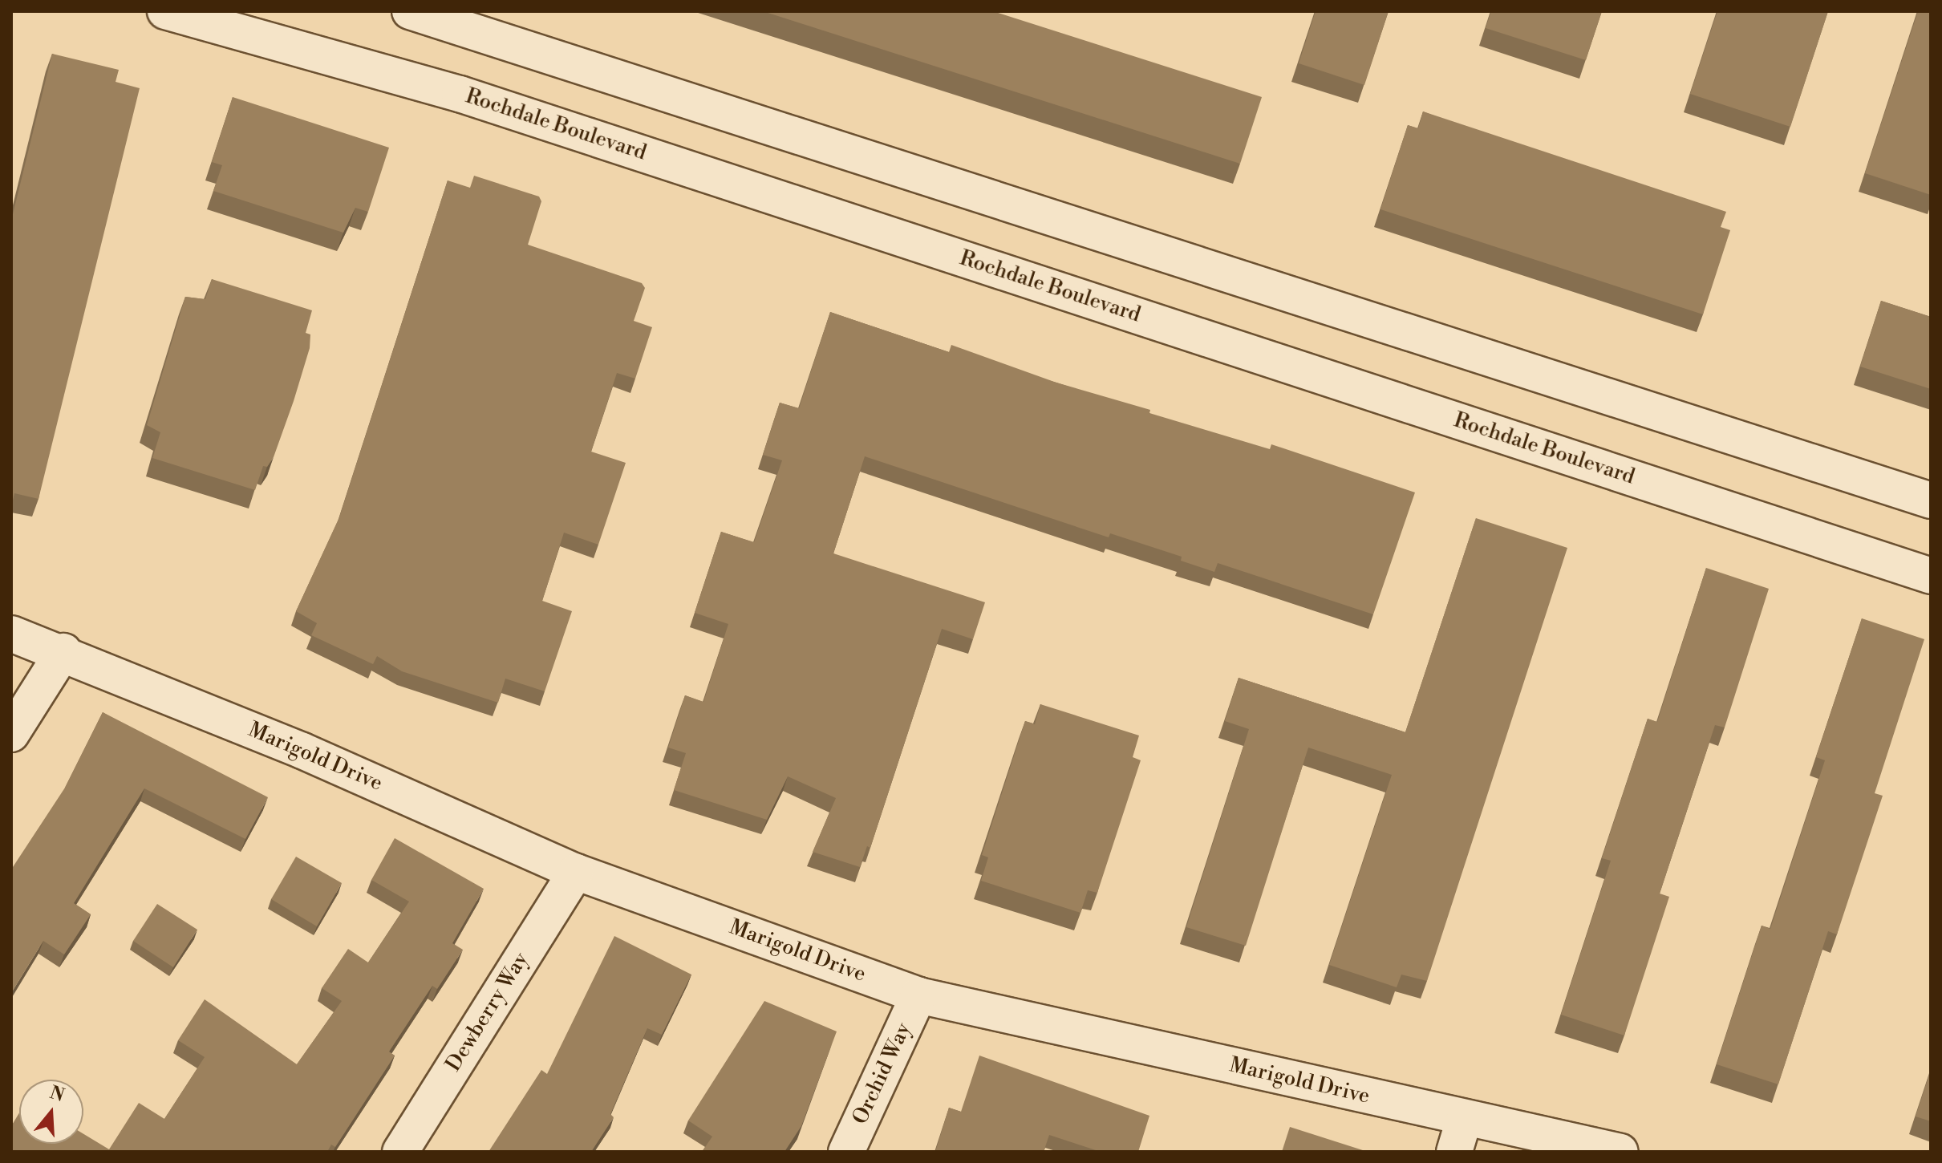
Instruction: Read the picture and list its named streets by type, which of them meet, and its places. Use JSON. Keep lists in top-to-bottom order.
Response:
{
  "streets": {
    "main road": [
      "Rochdale Boulevard",
      "Marigold Drive",
      "Dewberry Way",
      "Orchid Way"
    ]
  },
  "crossings": [
    ["Marigold Drive", "Dewberry Way"],
    ["Marigold Drive", "Orchid Way"]
  ],
  "north": "top"
}
